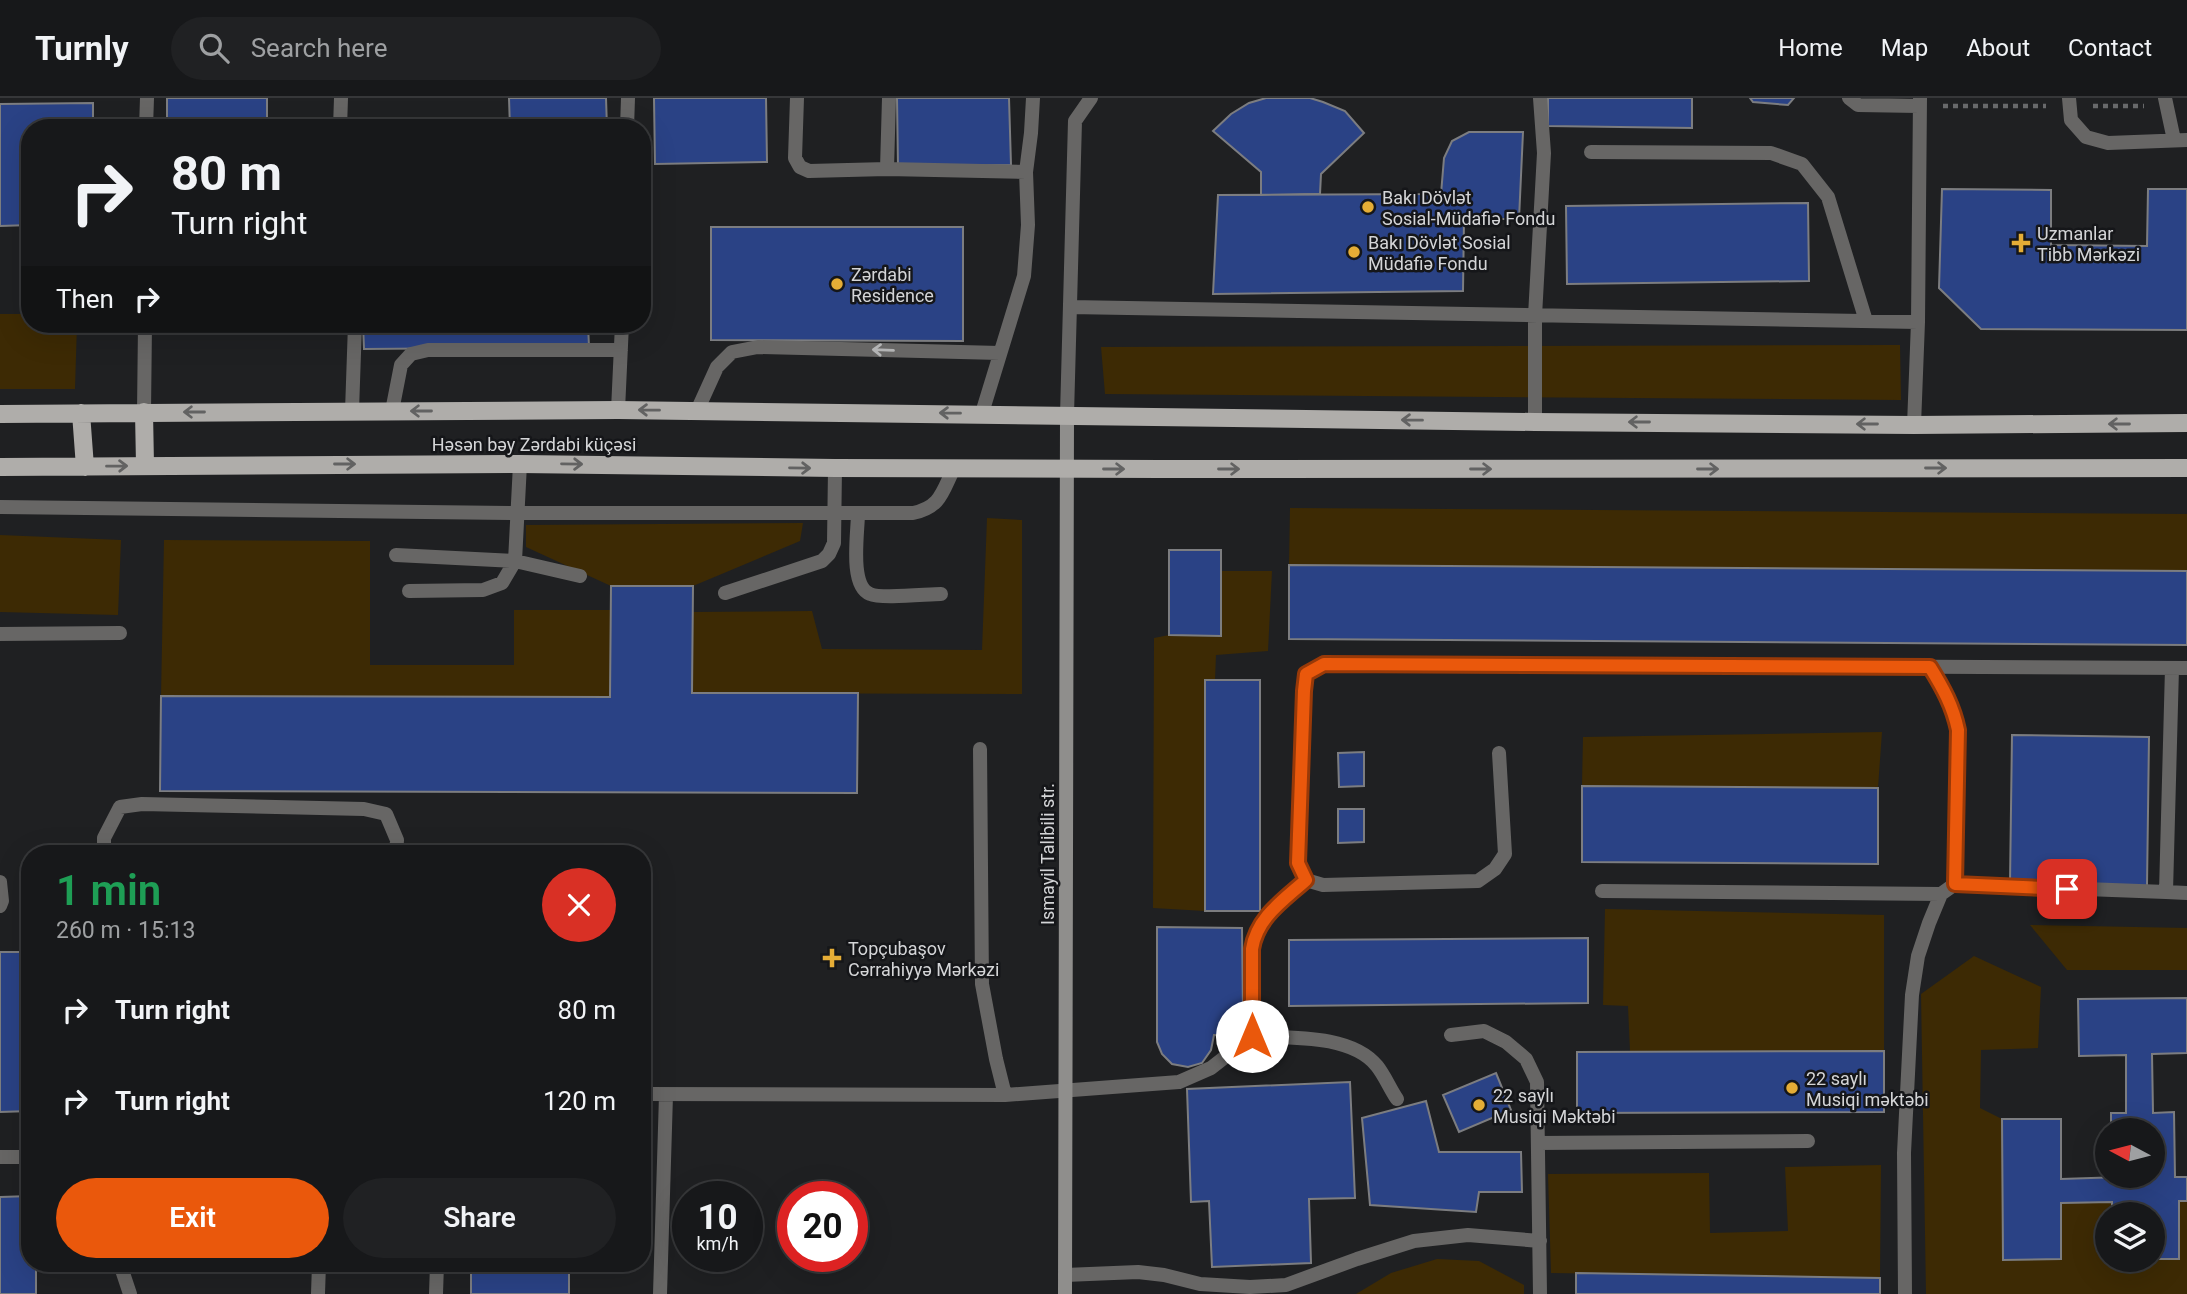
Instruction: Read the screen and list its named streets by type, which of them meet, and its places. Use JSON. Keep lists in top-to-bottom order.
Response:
{
  "streets": {
    "main road": ["Həsən bəy Zərdabi küçəsi"],
    "street": ["Ismayil Talibili str."]
  },
  "crossings": [
    ["Həsən bəy Zərdabi küçəsi", "Ismayil Talibili str."]
  ],
  "places": {
    "other": [
      "Bakı Dövlət Sosial-Müdafiə Fondu",
      "Bakı Dövlət Sosial Müdafiə Fondu",
      "Zərdabi Residence",
      "22 saylı Musiqi məktəbi",
      "22 saylı Musiqi Məktəbi"
    ],
    "health": ["Uzmanlar Tibb Mərkəzi", "Topçubaşov Cərrahiyyə Mərkəzi"]
  },
  "north": "left",
  "page": {
    "header": "Turnly",
    "search": "Search here",
    "nav": [
      "Home",
      "Map",
      "About",
      "Contact"
    ],
    "turn": ["80 m", "Turn right"],
    "then": "Then",
    "heading": ["1 min", "260 m · 15:13"],
    "list": [
      {
        "name": "Turn right",
        "value": "80 m"
      },
      {
        "name": "Turn right",
        "value": "120 m"
      }
    ],
    "buttons": ["Exit", "Share"],
    "speed": "10 km/h",
    "limit": "20"
  }
}
